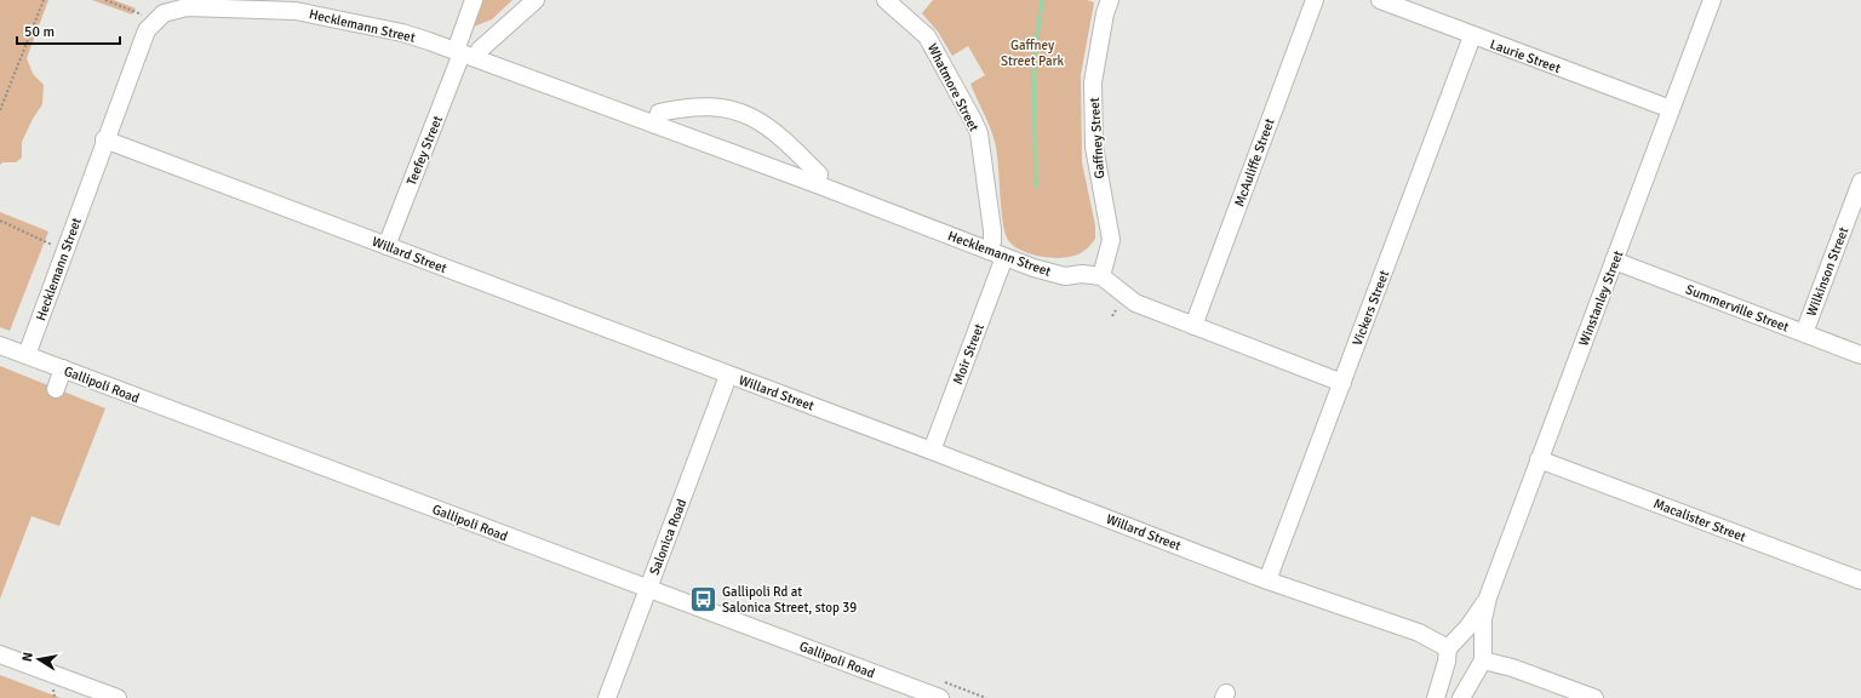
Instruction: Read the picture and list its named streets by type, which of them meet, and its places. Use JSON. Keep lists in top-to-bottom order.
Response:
{
  "streets": {
    "street": [
      "Hecklemann Street",
      "Laurie Street",
      "Whatmore Street",
      "Gaffney Street",
      "Teefey Street",
      "McAuliffe Street",
      "Willard Street",
      "Wilkinson Street",
      "Winstanley Street",
      "Vickers Street",
      "Summerville Street",
      "Moir Street",
      "Gallipoli Road",
      "Macalister Street",
      "Salonica Road"
    ]
  },
  "crossings": [
    ["Hecklemann Street", "Whatmore Street"],
    ["Hecklemann Street", "Gaffney Street"],
    ["Hecklemann Street", "Teefey Street"],
    ["Hecklemann Street", "Willard Street"],
    ["Hecklemann Street", "Moir Street"],
    ["Hecklemann Street", "Gallipoli Road"],
    ["Laurie Street", "Winstanley Street"],
    ["Laurie Street", "Vickers Street"],
    ["Whatmore Street", "Moir Street"],
    ["Teefey Street", "Willard Street"],
    ["Willard Street", "Winstanley Street"],
    ["Willard Street", "Vickers Street"],
    ["Willard Street", "Moir Street"],
    ["Willard Street", "Salonica Road"],
    ["Wilkinson Street", "Summerville Street"],
    ["Winstanley Street", "Summerville Street"],
    ["Winstanley Street", "Macalister Street"],
    ["Gallipoli Road", "Salonica Road"]
  ],
  "parks": ["Gaffney Street Park"],
  "places": {
    "bus stop": ["Gallipoli Rd at Salonica Street, stop 39"]
  },
  "scale_bar": "50 m",
  "north": "left"
}
